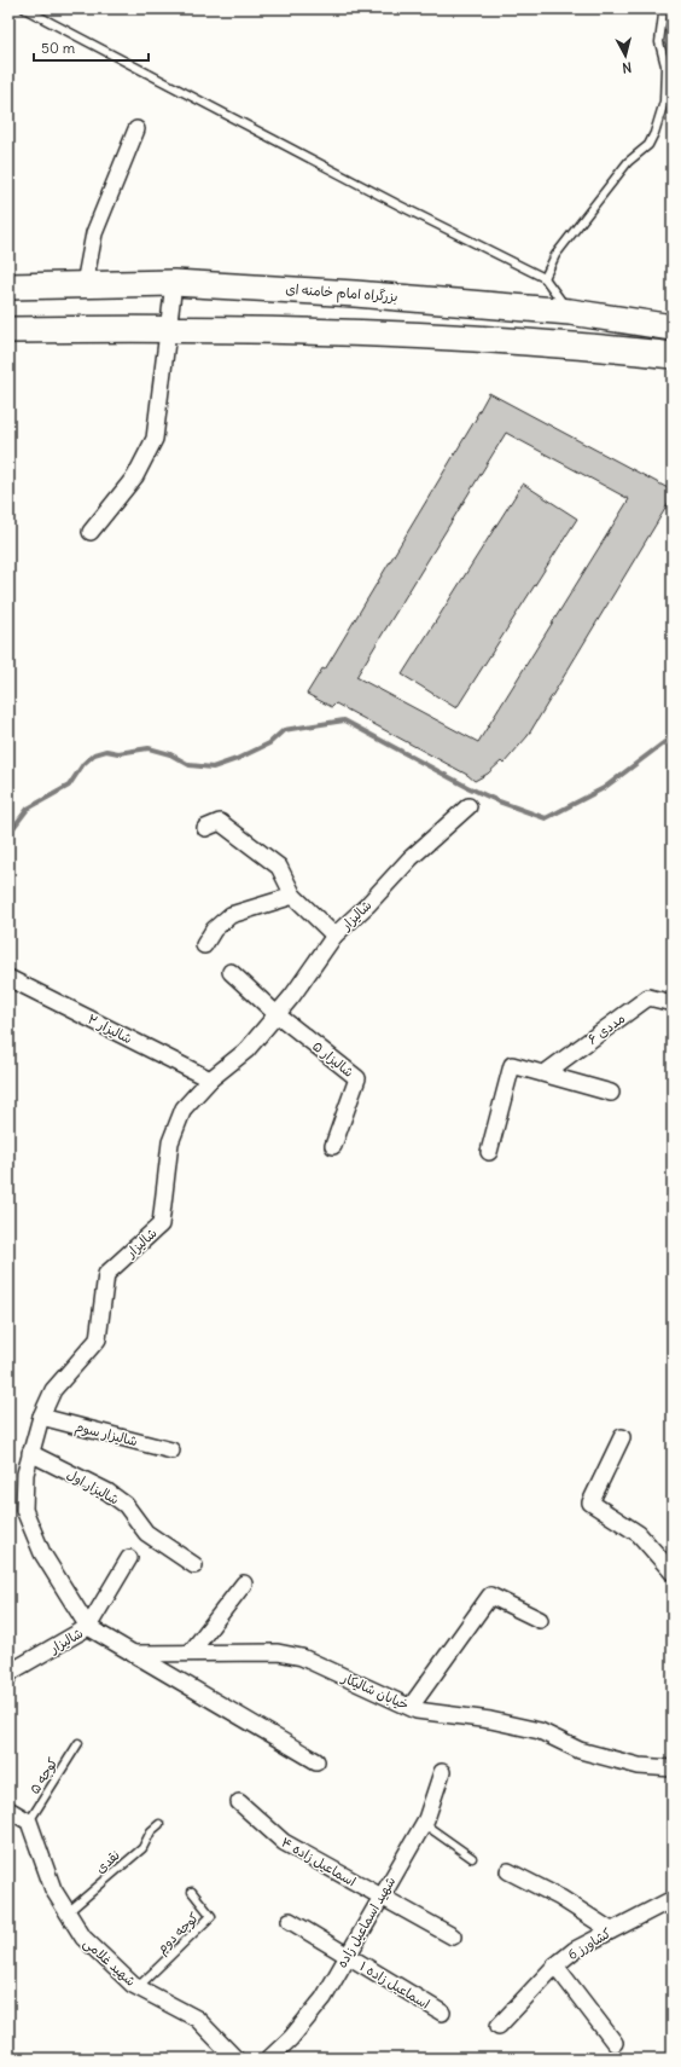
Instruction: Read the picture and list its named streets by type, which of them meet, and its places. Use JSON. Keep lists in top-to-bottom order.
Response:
{
  "streets": {
    "highway": ["بزرگراه امام خامنه ای"],
    "street": [
      "شالیزار",
      "شالیزار ۲",
      "مددی ۶",
      "شالیزار ۵",
      "شالیزار سوم",
      "شالیزار اول",
      "خیابان شالیکار",
      "اسماعیل زاده ۴",
      "شهید اسماعیل زاده",
      "کشاورز 6",
      "شهید غلامی",
      "اسماعیل زاده ۱"
    ],
    "lane": ["کوچه ۵", "نقدی", "کوچه دوم"]
  },
  "crossings": [
    ["شالیزار", "شالیزار ۲"],
    ["شالیزار", "شالیزار ۵"],
    ["شالیزار", "شالیزار سوم"],
    ["شالیزار", "شالیزار اول"],
    ["کوچه ۵", "شهید غلامی"],
    ["نقدی", "شهید غلامی"],
    ["اسماعیل زاده ۴", "شهید اسماعیل زاده"],
    ["شهید اسماعیل زاده", "اسماعیل زاده ۱"],
    ["کوچه دوم", "شهید غلامی"]
  ],
  "scale_bar": "50 m",
  "north": "bottom"
}
